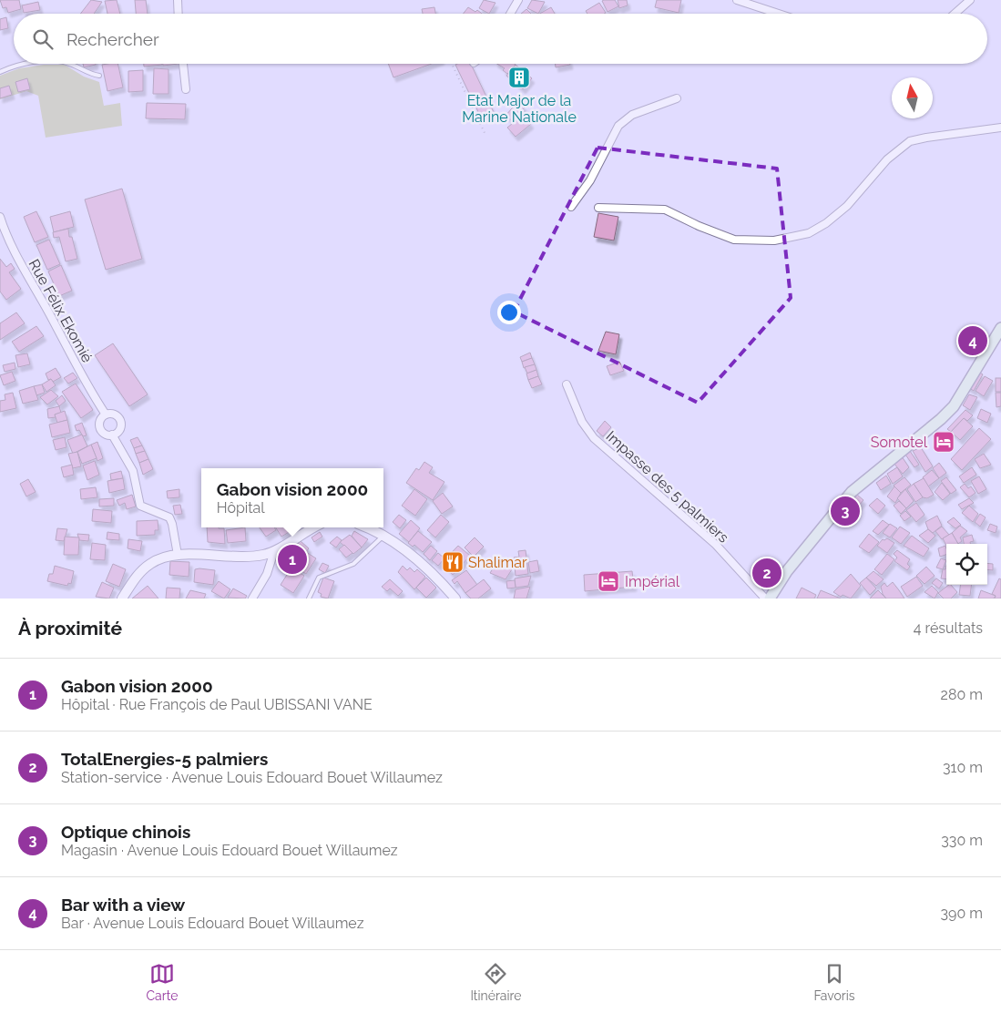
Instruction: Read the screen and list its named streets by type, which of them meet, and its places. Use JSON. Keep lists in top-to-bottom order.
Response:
{
  "streets": {
    "street": ["Rue Félix Ekomié", "Impasse des 5 palmiers"]
  },
  "places": {
    "building": ["Etat Major de la Marine Nationale"],
    "hotel": ["Somotel", "Impérial"],
    "restaurant": ["Shalimar"]
  },
  "north": "top",
  "page": {
    "search": "Rechercher",
    "pins": [
      "4",
      "3",
      "1",
      "2"
    ],
    "popup": ["Gabon vision 2000", "Hôpital"],
    "heading": ["À proximité", "4 résultats"],
    "list": [
      {
        "mark": "1",
        "name": "Gabon vision 2000",
        "note": "Hôpital · Rue François de Paul UBISSANI VANE",
        "value": "280 m"
      },
      {
        "mark": "2",
        "name": "TotalEnergies-5 palmiers",
        "note": "Station-service · Avenue Louis Edouard Bouet Willaumez",
        "value": "310 m"
      },
      {
        "mark": "3",
        "name": "Optique chinois",
        "note": "Magasin · Avenue Louis Edouard Bouet Willaumez",
        "value": "330 m"
      },
      {
        "mark": "4",
        "name": "Bar with a view",
        "note": "Bar · Avenue Louis Edouard Bouet Willaumez",
        "value": "390 m"
      }
    ],
    "nav": ["Carte", "Itinéraire", "Favoris"]
  }
}
